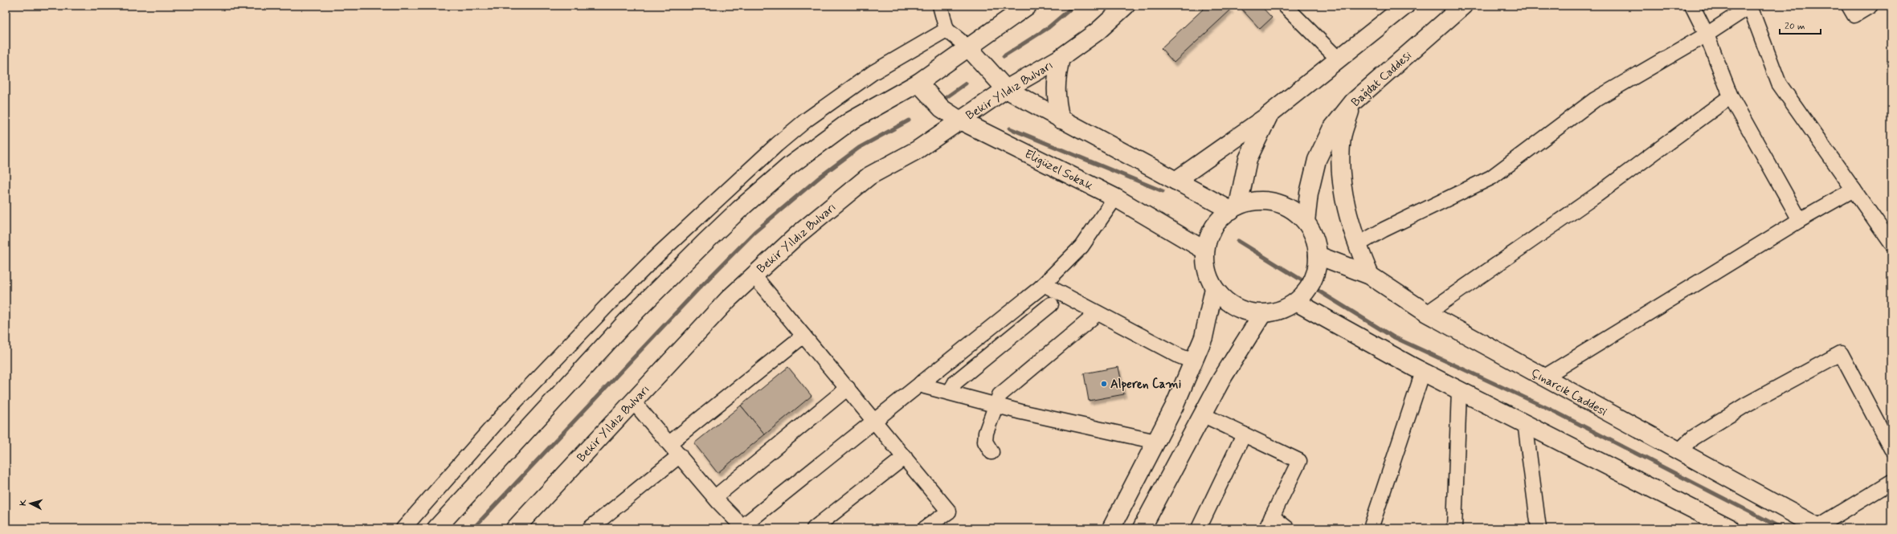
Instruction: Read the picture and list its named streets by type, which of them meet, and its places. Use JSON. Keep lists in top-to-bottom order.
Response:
{
  "streets": {
    "main road": [
      "Bağdat Caddesi",
      "Bekir Yıldız Bulvarı",
      "Eligüzel Sokak",
      "Çınarcık Caddesi"
    ]
  },
  "crossings": [
    ["Bağdat Caddesi", "Eligüzel Sokak"],
    ["Bağdat Caddesi", "Çınarcık Caddesi"],
    ["Bekir Yıldız Bulvarı", "Eligüzel Sokak"],
    ["Eligüzel Sokak", "Çınarcık Caddesi"]
  ],
  "places": ["Alperen Cami"],
  "scale_bar": "20 m",
  "north": "left"
}
